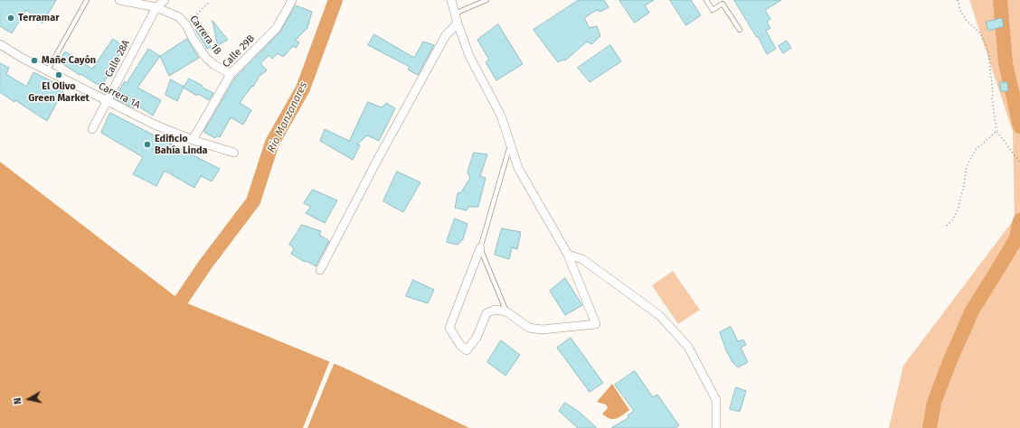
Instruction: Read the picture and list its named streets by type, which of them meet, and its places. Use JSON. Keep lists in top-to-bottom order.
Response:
{
  "streets": {
    "street": [
      "Carrera 1B",
      "Calle 29B",
      "Calle 28A",
      "Carrera 1A"
    ]
  },
  "crossings": [
    ["Carrera 1B", "Calle 29B"],
    ["Carrera 1B", "Calle 28A"],
    ["Calle 29B", "Carrera 1A"],
    ["Calle 28A", "Carrera 1A"]
  ],
  "water": ["Río Manzanares"],
  "places": [
    "Terramar",
    "Mañe Cayón",
    "El Olivo Green Market",
    "Edificio Bahía Linda"
  ],
  "north": "left"
}
